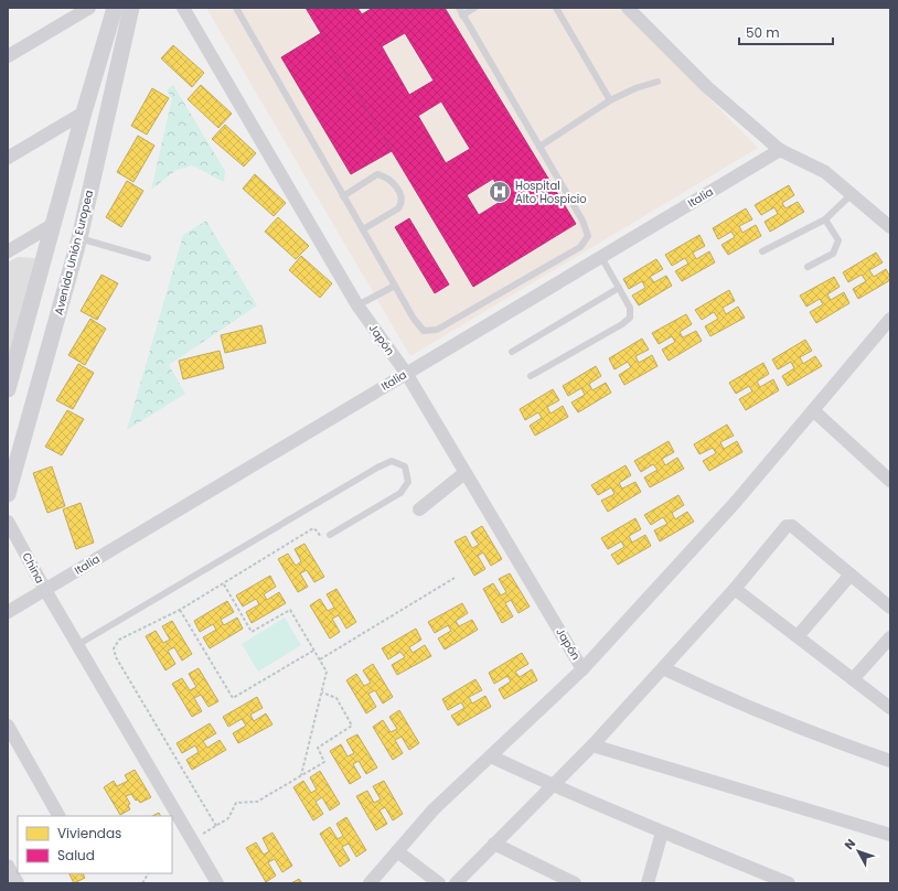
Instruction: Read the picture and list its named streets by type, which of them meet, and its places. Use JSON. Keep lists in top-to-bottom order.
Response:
{
  "streets": {
    "street": [
      "Italia",
      "Avenida Unión Europea",
      "Japón",
      "China"
    ]
  },
  "crossings": [
    ["Italia", "Japón"],
    ["Italia", "China"]
  ],
  "places": {
    "hospital": ["Hospital Alto Hospicio"]
  },
  "legend": ["Viviendas", "Salud"],
  "scale_bar": "50 m",
  "north": "top left"
}
